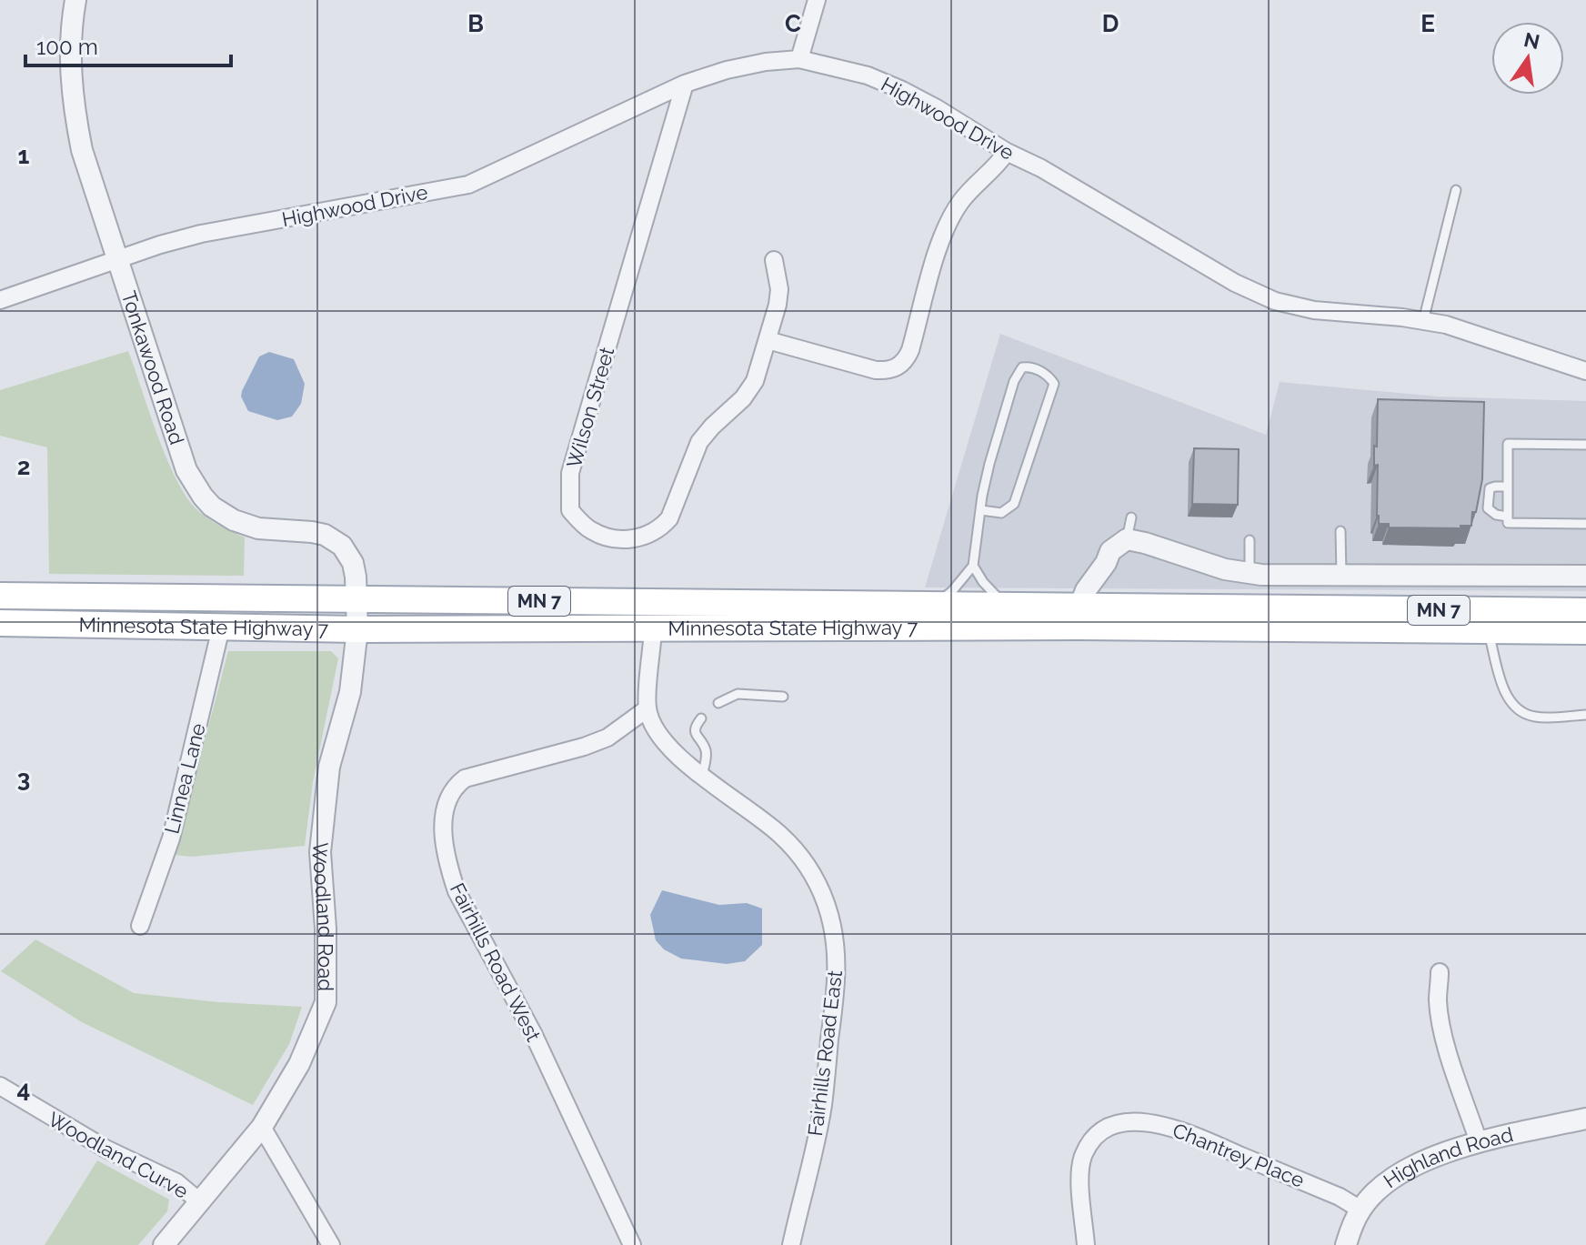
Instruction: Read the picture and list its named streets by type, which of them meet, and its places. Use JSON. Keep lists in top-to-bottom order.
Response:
{
  "streets": {
    "main road": ["MN 7", "Minnesota State Highway 7"],
    "street": [
      "Highwood Drive",
      "Tonkawood Road",
      "Wilson Street",
      "Linnea Lane",
      "Woodland Road",
      "Fairhills Road West",
      "Fairhills Road East",
      "Woodland Curve",
      "Chantrey Place",
      "Highland Road"
    ]
  },
  "crossings": [
    ["Highwood Drive", "Tonkawood Road"],
    ["Highwood Drive", "Wilson Street"],
    ["Tonkawood Road", "Minnesota State Highway 7"],
    ["Tonkawood Road", "Woodland Road"],
    ["Minnesota State Highway 7", "Linnea Lane"],
    ["Minnesota State Highway 7", "Woodland Road"],
    ["Woodland Road", "Woodland Curve"],
    ["Fairhills Road West", "Fairhills Road East"],
    ["Chantrey Place", "Highland Road"]
  ],
  "scale_bar": "100 m",
  "north": "top",
  "grid": {
    "columns": [
      "B",
      "C",
      "D",
      "E"
    ],
    "rows": [
      "1",
      "2",
      "3",
      "4"
    ]
  }
}
